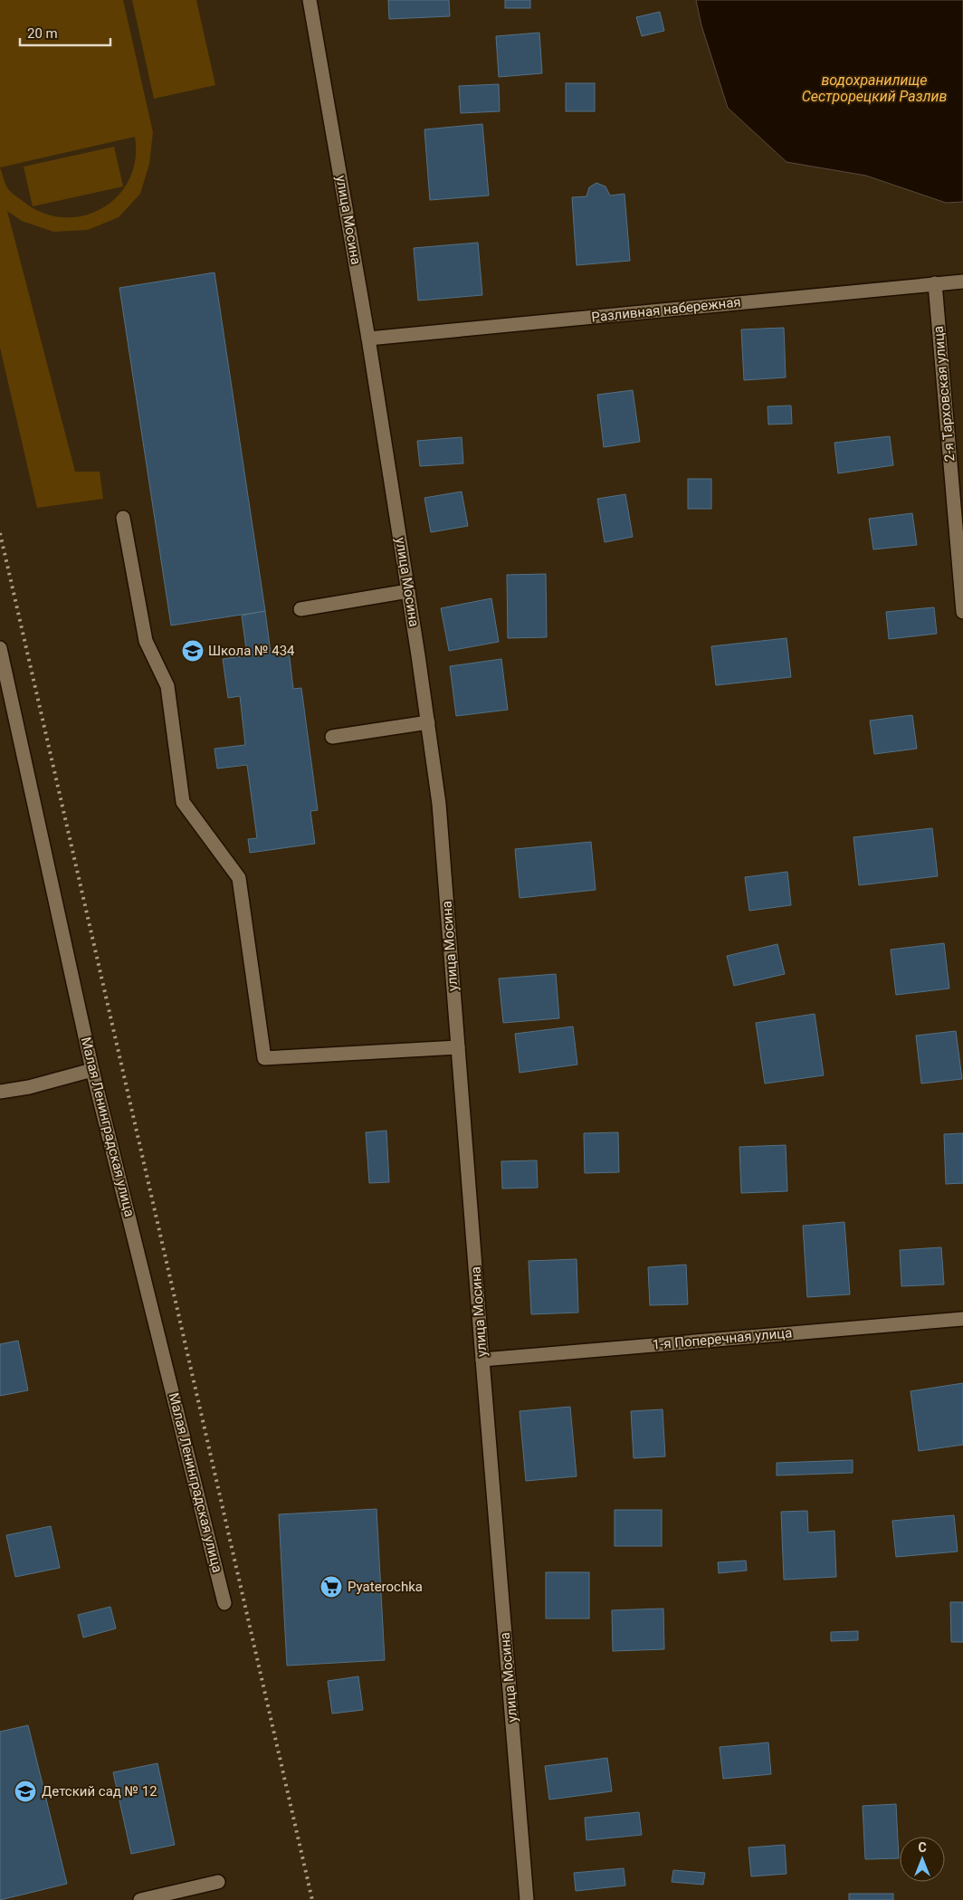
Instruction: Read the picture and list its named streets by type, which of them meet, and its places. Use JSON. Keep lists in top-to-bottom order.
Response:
{
  "streets": {
    "street": [
      "улица Мосина",
      "Разливная набережная",
      "2-я Тарховская улица",
      "Малая Ленинградская улица",
      "1-я Поперечная улица"
    ]
  },
  "crossings": [
    ["улица Мосина", "Разливная набережная"],
    ["улица Мосина", "1-я Поперечная улица"],
    ["Разливная набережная", "2-я Тарховская улица"]
  ],
  "water": ["водохранилище Сестрорецкий Разлив"],
  "places": {
    "school or university": ["Школа № 434", "Детский сад № 12"],
    "supermarket": ["Pyaterochka"]
  },
  "scale_bar": "20 m",
  "north": "top"
}
